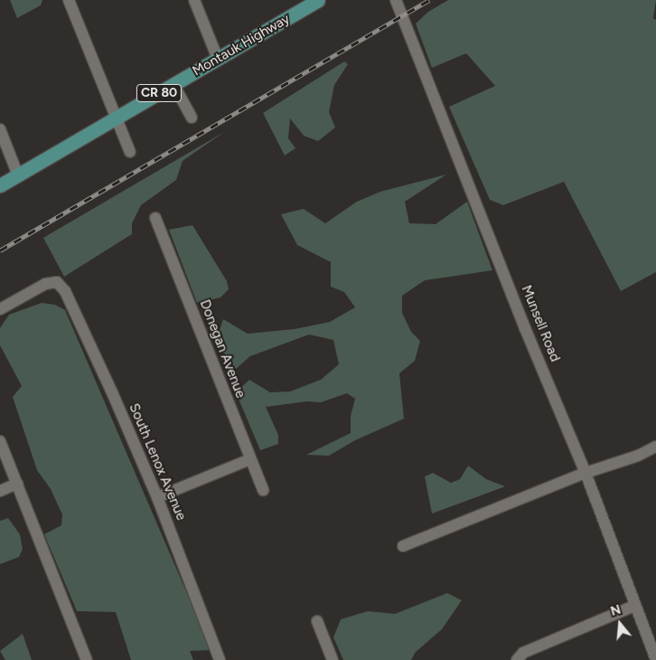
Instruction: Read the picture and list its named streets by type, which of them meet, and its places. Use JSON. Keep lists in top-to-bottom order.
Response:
{
  "streets": {
    "main road": ["Montauk Highway", "CR 80"],
    "street": ["Munsell Road", "Donegan Avenue", "South Lenox Avenue"]
  },
  "north": "top"
}
